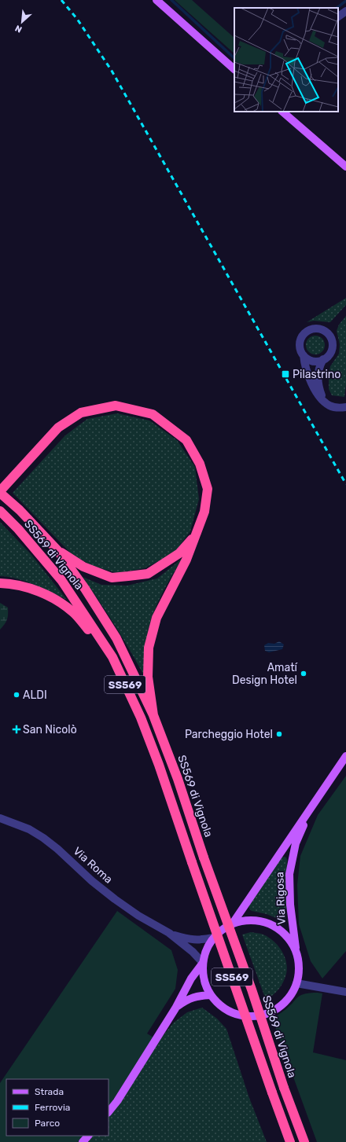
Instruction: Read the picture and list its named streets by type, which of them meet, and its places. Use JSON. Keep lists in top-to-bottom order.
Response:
{
  "streets": {
    "highway": ["SS569 di Vignola", "SS569"],
    "main road": ["Via Rigosa"],
    "street": ["Via Roma"]
  },
  "crossings": [
    ["Via Roma", "Via Rigosa"]
  ],
  "places": {
    "transit": ["Pilastrino"],
    "other": ["Amatí Design Hotel", "ALDI", "Parcheggio Hotel"],
    "health": ["San Nicolò"]
  },
  "legend": ["Strada", "Ferrovia", "Parco"],
  "north": "bottom left"
}
